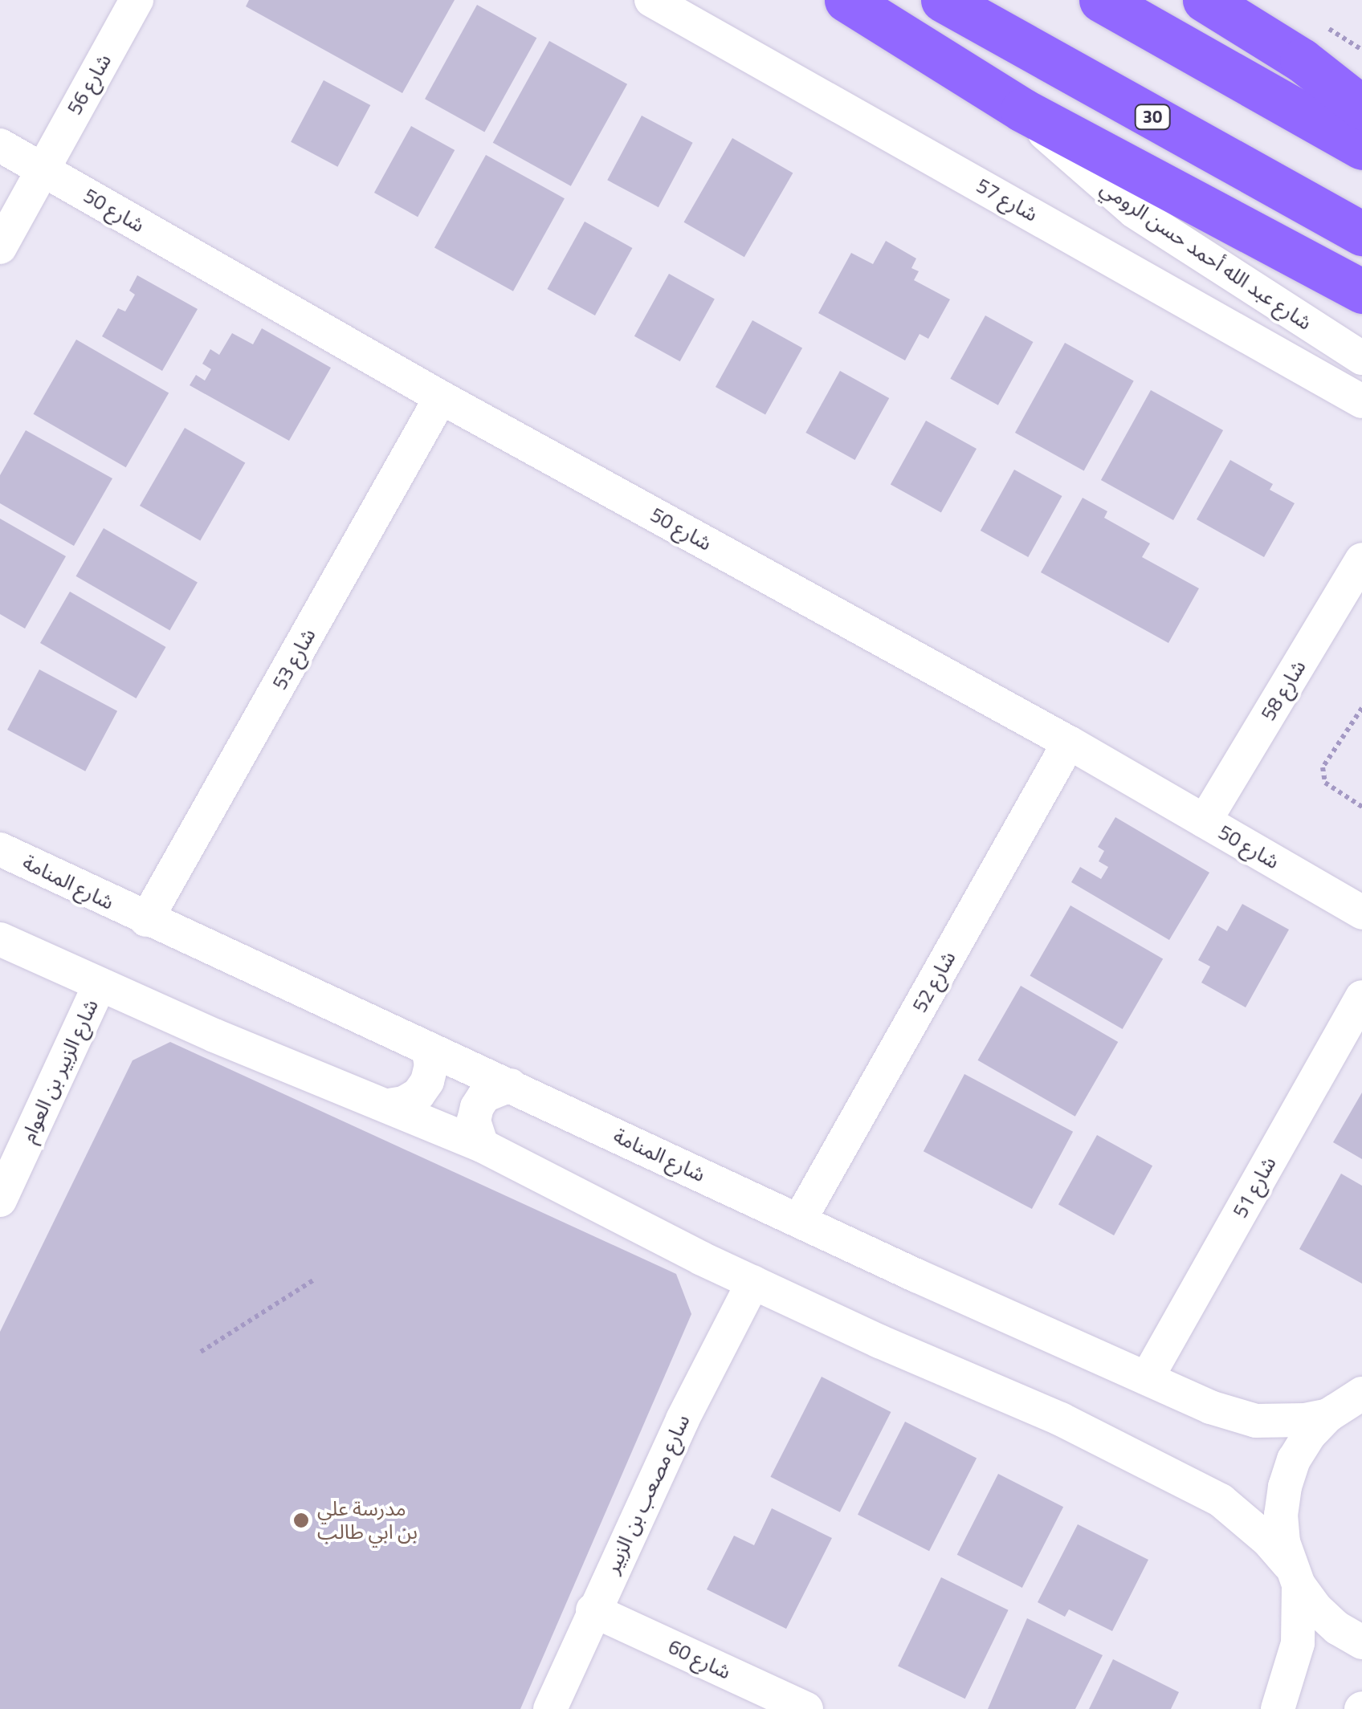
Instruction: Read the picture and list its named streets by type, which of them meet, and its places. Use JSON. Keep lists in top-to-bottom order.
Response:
{
  "streets": {
    "highway": ["30"],
    "street": [
      "شارع 56",
      "شارع 57",
      "شارع 50",
      "شارع عبد الله أحمد حسن الرومي",
      "شارع 53",
      "شارع 58",
      "شارع المنامة",
      "شارع 52",
      "شارع الزبير بن العوام",
      "شارع 51",
      "سارع مصعب بن الزبير",
      "شارع 60"
    ]
  },
  "crossings": [
    ["شارع 56", "شارع 50"],
    ["شارع 50", "شارع 53"],
    ["شارع 50", "شارع 58"],
    ["شارع 50", "شارع 52"],
    ["شارع 53", "شارع المنامة"],
    ["شارع المنامة", "شارع 52"],
    ["شارع المنامة", "شارع 51"],
    ["سارع مصعب بن الزبير", "شارع 60"]
  ],
  "places": ["مدرسة علي بن ابي طالب"]
}
